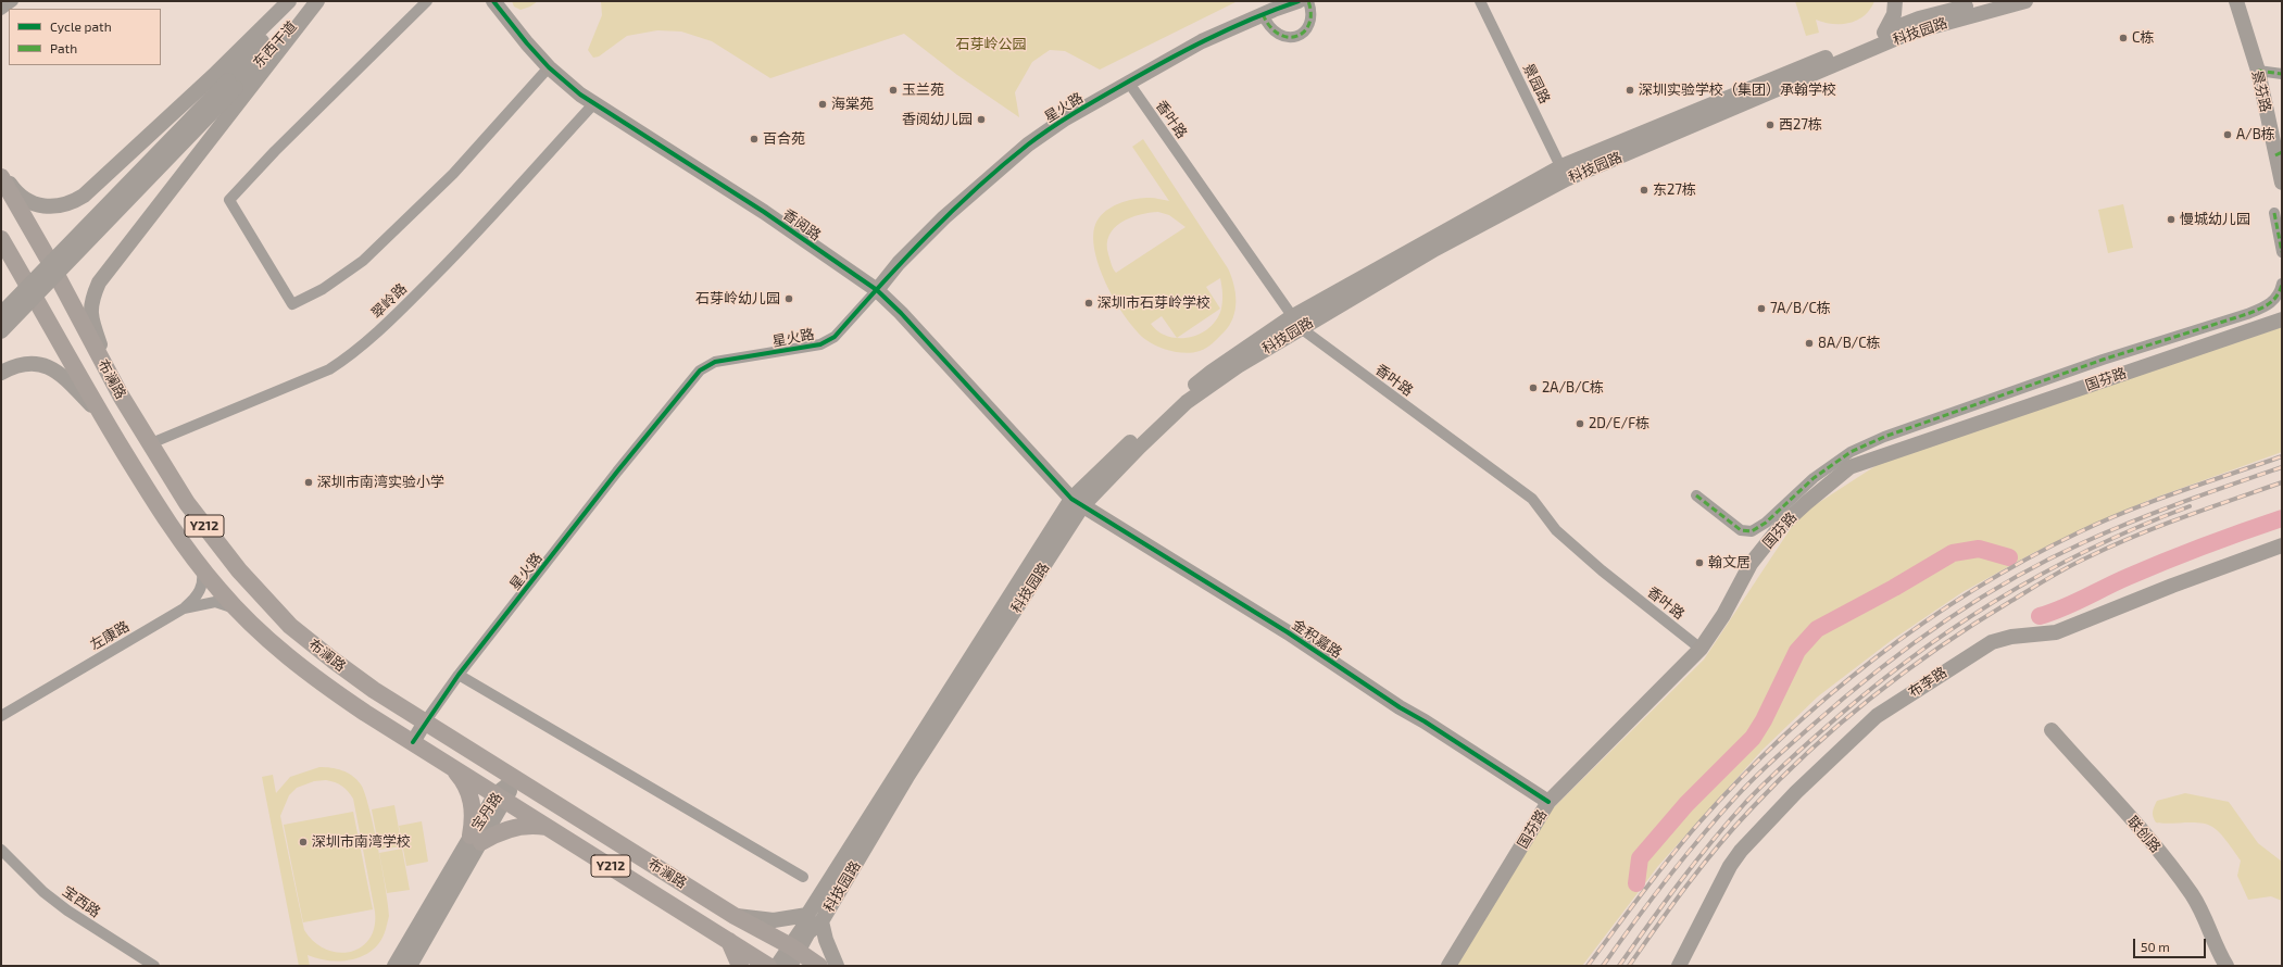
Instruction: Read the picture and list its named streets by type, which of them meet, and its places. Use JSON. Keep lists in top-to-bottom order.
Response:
{
  "streets": {
    "main road": [
      "科技园路",
      "东西干道",
      "景芬路",
      "星火路",
      "香阅路",
      "布澜路",
      "国芬路",
      "Y212",
      "金积嘉路",
      "布李路",
      "宝丹路",
      "联创路"
    ],
    "street": [
      "景园路",
      "香叶路",
      "翠岭路",
      "左康路",
      "宝西路"
    ]
  },
  "crossings": [
    ["科技园路", "景园路"],
    ["科技园路", "香叶路"],
    ["科技园路", "香阅路"],
    ["科技园路", "布澜路"],
    ["科技园路", "金积嘉路"],
    ["星火路", "香叶路"],
    ["星火路", "香阅路"],
    ["星火路", "布澜路"],
    ["香叶路", "国芬路"],
    ["香阅路", "翠岭路"],
    ["香阅路", "金积嘉路"],
    ["翠岭路", "布澜路"],
    ["布澜路", "左康路"],
    ["布澜路", "宝丹路"],
    ["国芬路", "金积嘉路"]
  ],
  "parks": ["石芽岭公园"],
  "places": [
    "C栋",
    "玉兰苑",
    "深圳实验学校（集团）承翰学校",
    "海棠苑",
    "香阅幼儿园",
    "西27栋",
    "A/B栋",
    "百合苑",
    "东27栋",
    "慢城幼儿园",
    "石芽岭幼儿园",
    "深圳市石芽岭学校",
    "7A/B/C栋",
    "8A/B/C栋",
    "2A/B/C栋",
    "2D/E/F栋",
    "深圳市南湾实验小学",
    "翰文居",
    "深圳市南湾学校"
  ],
  "legend": ["Cycle path", "Path"],
  "scale_bar": "50 m"
}
